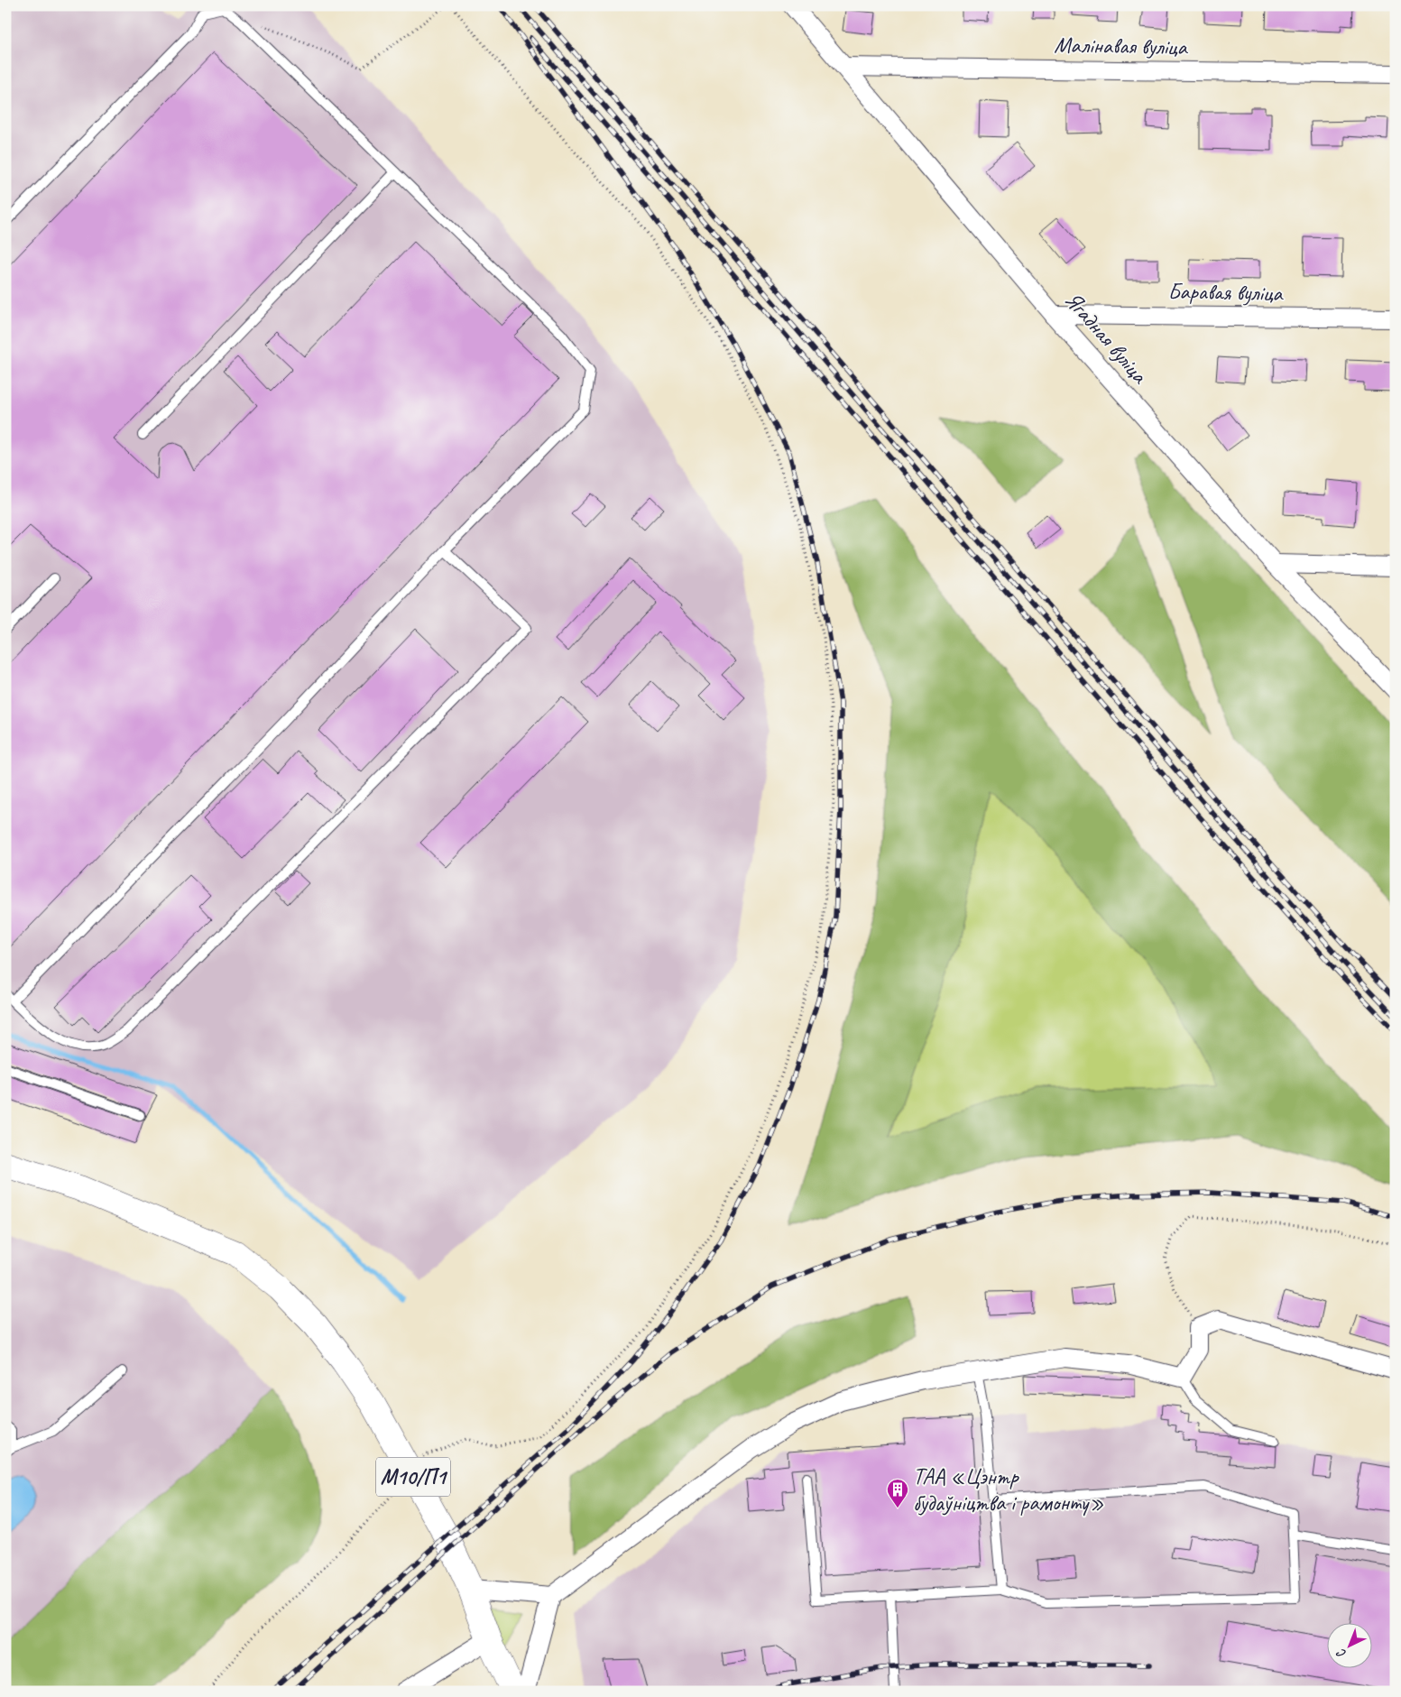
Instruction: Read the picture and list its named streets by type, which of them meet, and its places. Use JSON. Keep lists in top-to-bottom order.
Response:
{
  "streets": {
    "main road": ["М10/П1"],
    "street": ["Малінавая вуліца", "Баравая вуліца", "Ягадная вуліца"]
  },
  "crossings": [
    ["Малінавая вуліца", "Ягадная вуліца"],
    ["Баравая вуліца", "Ягадная вуліца"]
  ],
  "places": {
    "building": ["ТАА «Цэнтр будаўніцтва і рамонту»"]
  },
  "north": "bottom left"
}
